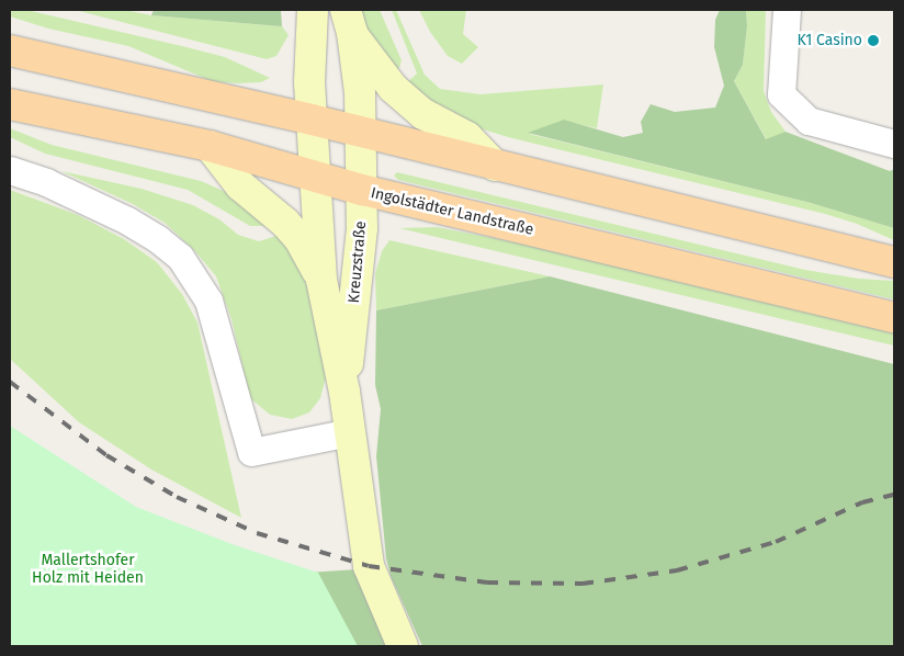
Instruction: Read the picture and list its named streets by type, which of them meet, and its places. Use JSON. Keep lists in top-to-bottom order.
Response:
{
  "streets": {
    "main road": ["Ingolstädter Landstraße", "Kreuzstraße"]
  },
  "crossings": [
    ["Ingolstädter Landstraße", "Kreuzstraße"]
  ],
  "parks": ["Mallertshofer Holz mit Heiden"],
  "places": ["K1 Casino"]
}
